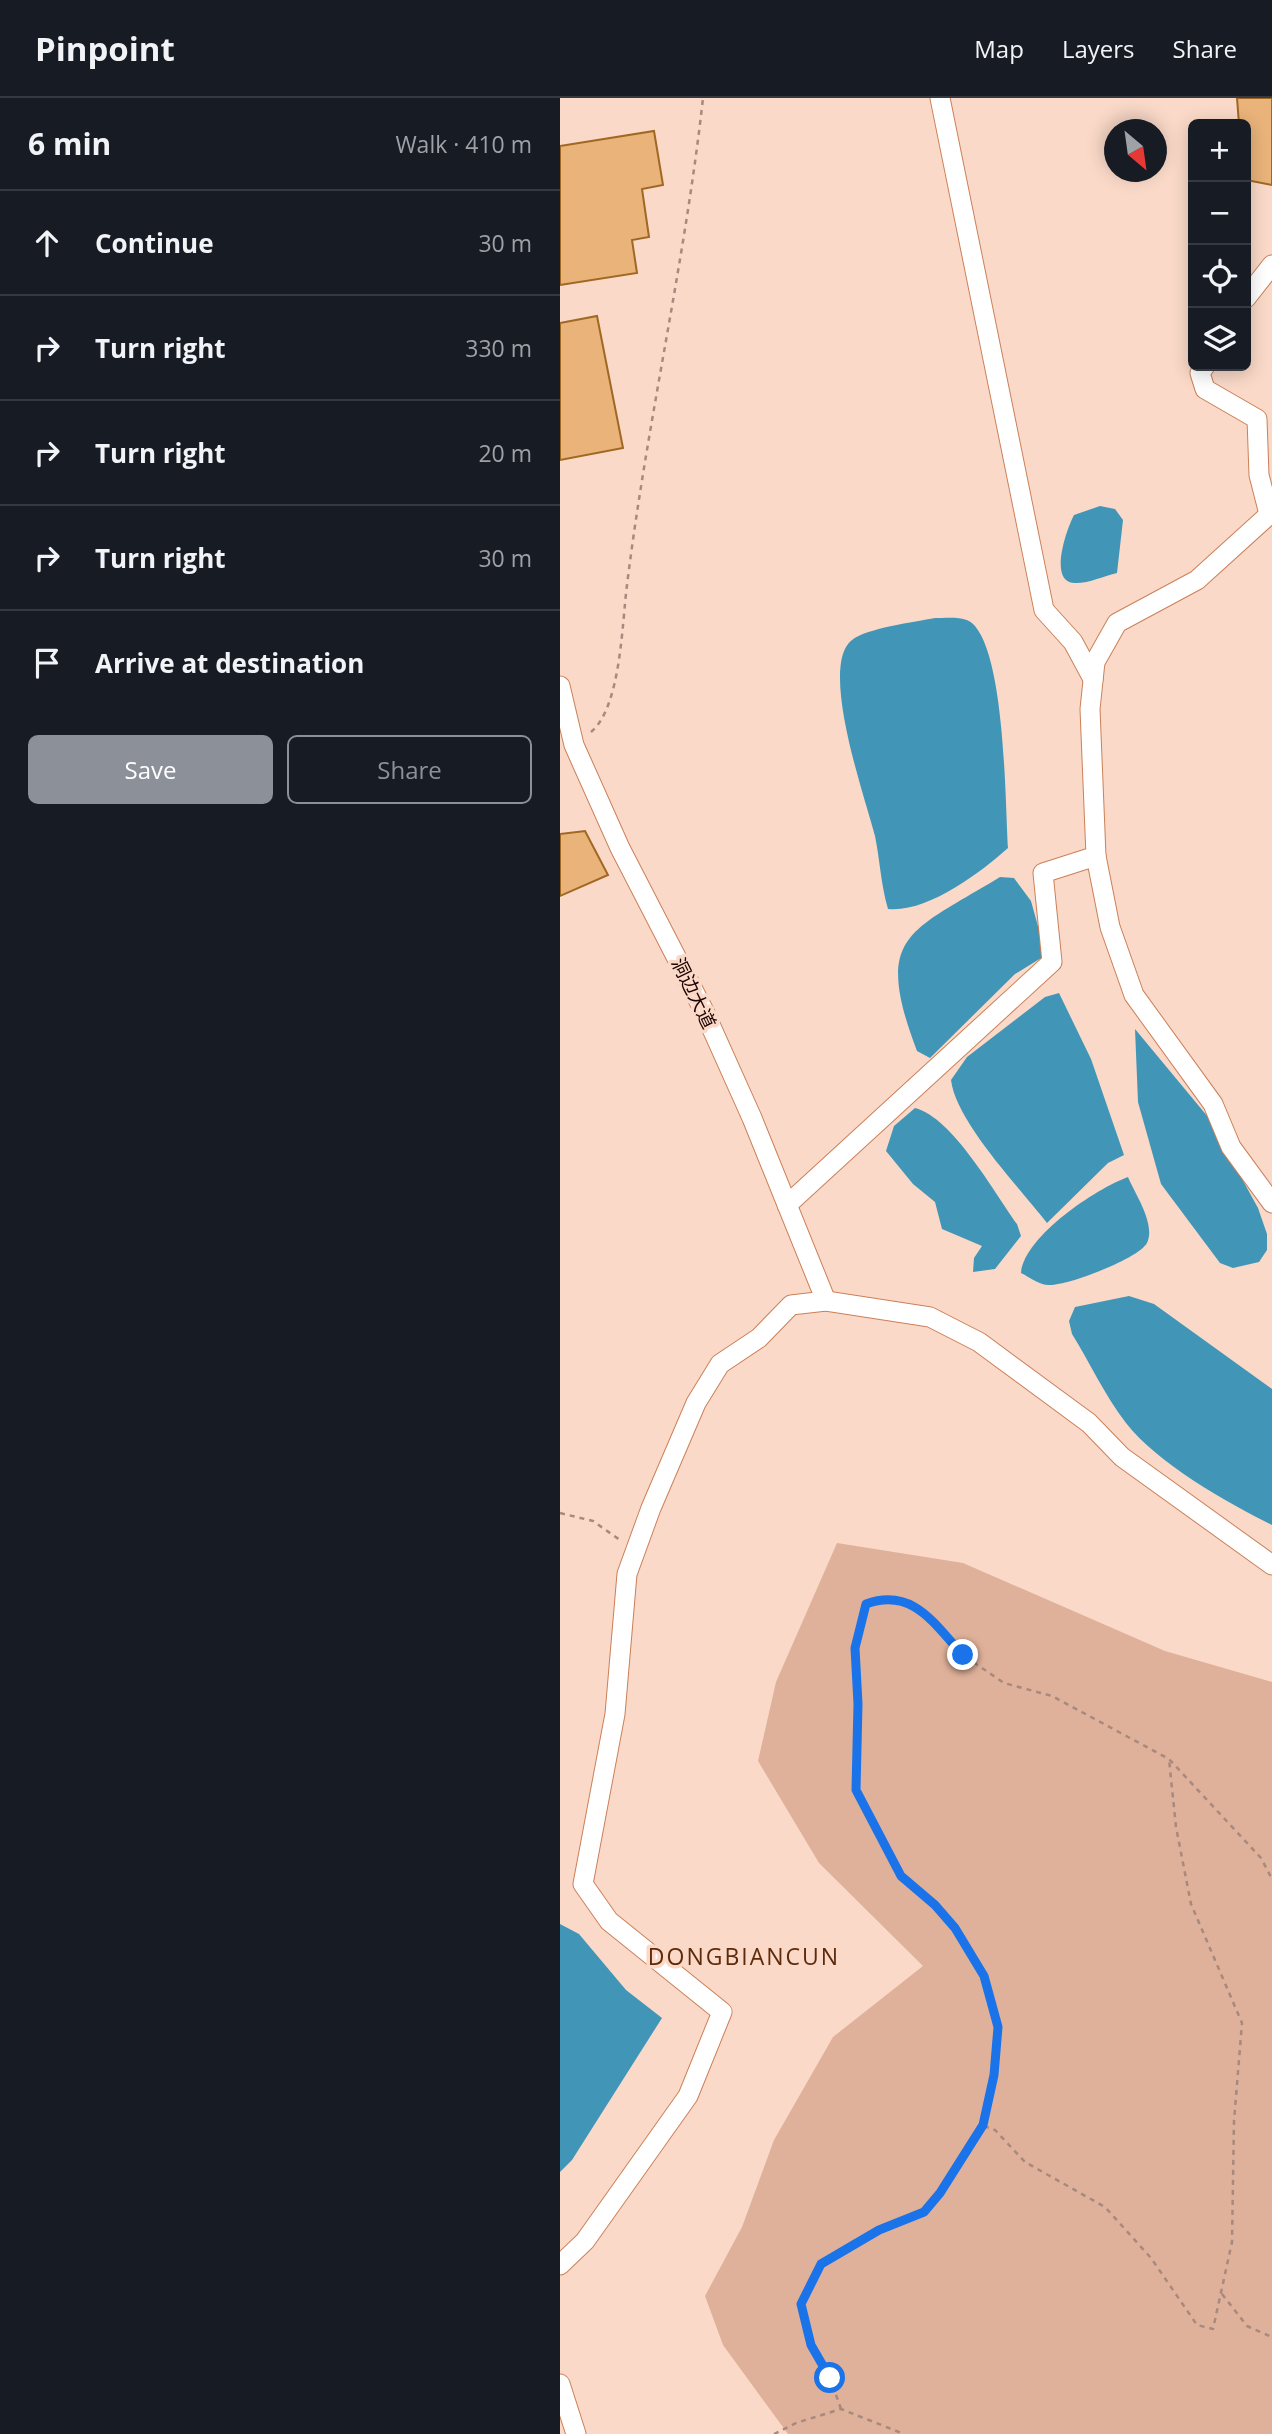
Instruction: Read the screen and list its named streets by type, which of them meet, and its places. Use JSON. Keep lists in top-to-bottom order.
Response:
{
  "streets": {
    "street": ["洞边大道"]
  },
  "districts": ["DONGBIANCUN"],
  "north": "bottom right",
  "page": {
    "header": "Pinpoint",
    "nav": ["Map", "Layers", "Share"],
    "heading": ["6 min", "Walk · 410 m"],
    "map_buttons": ["+", "−"],
    "list": [
      ["Continue", "30 m"],
      ["Turn right", "330 m"],
      ["Turn right", "20 m"],
      ["Turn right", "30 m"],
      "Arrive at destination"
    ],
    "buttons": ["Save", "Share"]
  }
}
